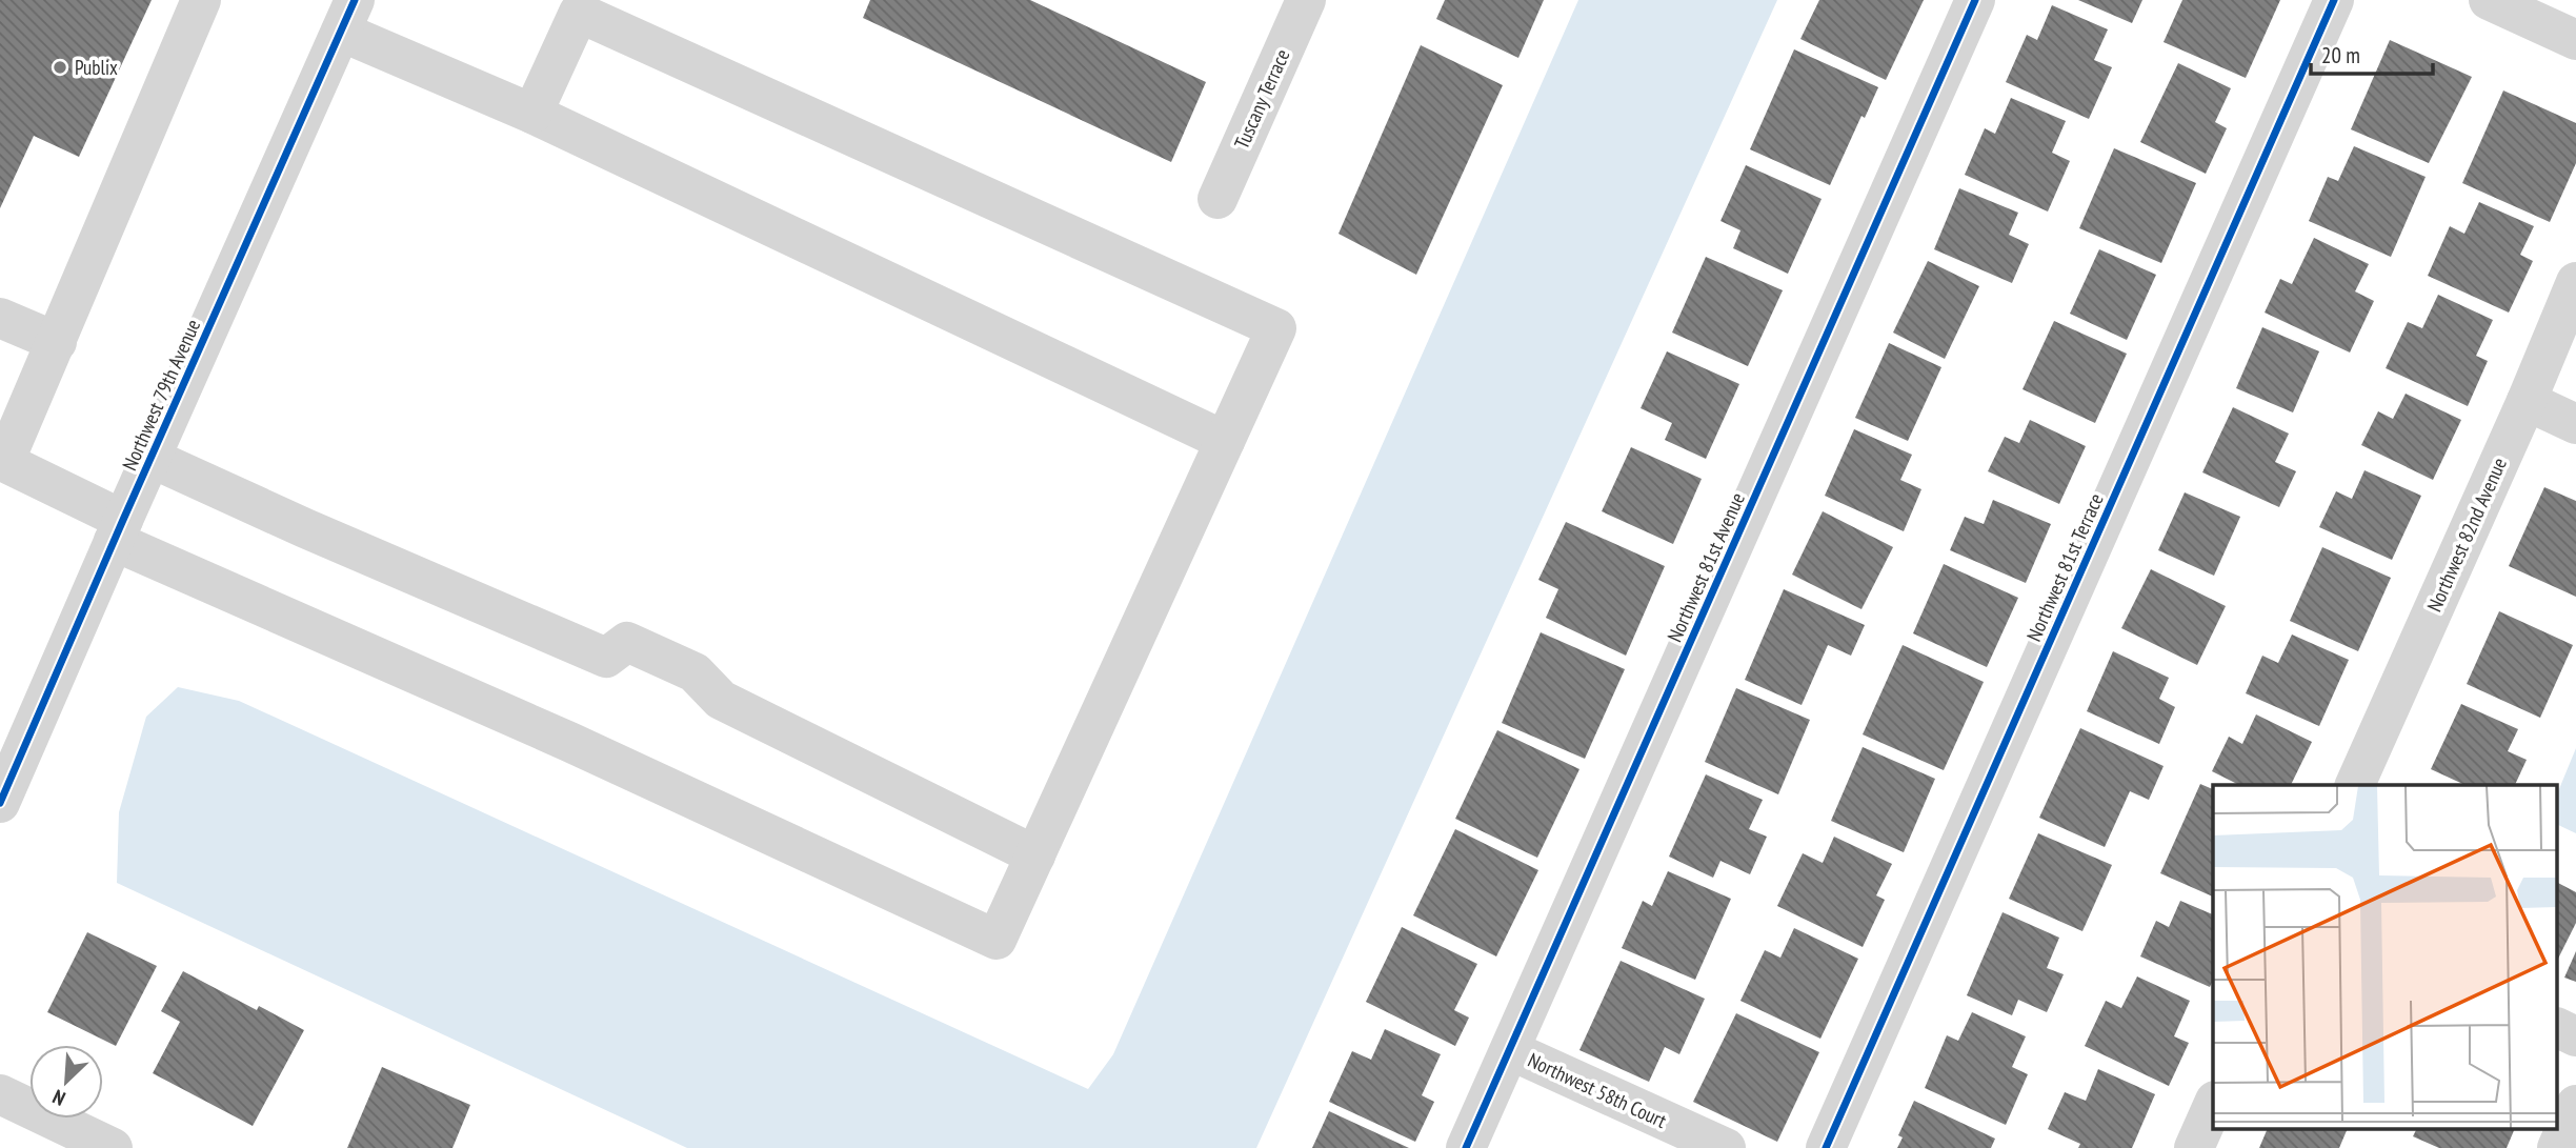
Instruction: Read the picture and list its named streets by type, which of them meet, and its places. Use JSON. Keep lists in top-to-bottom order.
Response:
{
  "streets": {
    "street": [
      "Tuscany Terrace",
      "Northwest 79th Avenue",
      "Northwest 82nd Avenue",
      "Northwest 81st Avenue",
      "Northwest 81st Terrace",
      "Northwest 58th Court"
    ]
  },
  "crossings": [
    ["Northwest 81st Avenue", "Northwest 58th Court"]
  ],
  "places": ["Publix"],
  "scale_bar": "20 m",
  "north": "bottom left"
}
